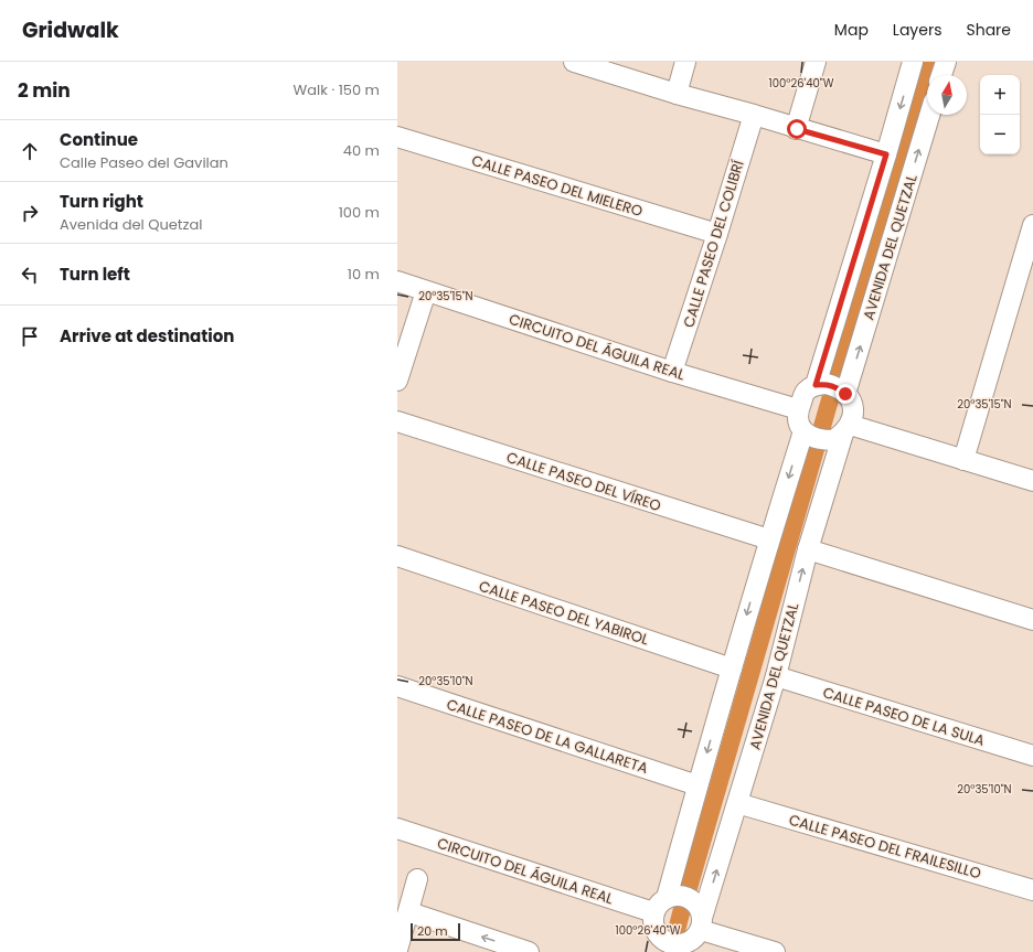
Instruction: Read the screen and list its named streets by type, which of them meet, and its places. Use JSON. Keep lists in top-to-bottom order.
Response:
{
  "streets": {
    "street": [
      "CALLE PASEO DEL MIELERO",
      "CALLE PASEO DEL COLIBRÍ",
      "AVENIDA DEL QUETZAL",
      "CIRCUITO DEL ÁGUILA REAL",
      "CALLE PASEO DEL VÍREO",
      "CALLE PASEO DEL YABIROL",
      "CALLE PASEO DE LA SULA",
      "CALLE PASEO DE LA GALLARETA",
      "CALLE PASEO DEL FRAILESILLO"
    ]
  },
  "crossings": [
    ["CALLE PASEO DEL MIELERO", "CALLE PASEO DEL COLIBRÍ"],
    ["CALLE PASEO DEL COLIBRÍ", "CIRCUITO DEL ÁGUILA REAL"],
    ["AVENIDA DEL QUETZAL", "CIRCUITO DEL ÁGUILA REAL"],
    ["AVENIDA DEL QUETZAL", "CALLE PASEO DE LA SULA"],
    ["AVENIDA DEL QUETZAL", "CALLE PASEO DEL FRAILESILLO"]
  ],
  "scale_bar": "20 m",
  "north": "top",
  "page": {
    "header": "Gridwalk",
    "nav": ["Map", "Layers", "Share"],
    "heading": ["2 min", "Walk · 150 m"],
    "map_buttons": ["+", "−"],
    "list": [
      ["Continue", "Calle Paseo del Gavilan", "40 m"],
      ["Turn right", "Avenida del Quetzal", "100 m"],
      ["Turn left", "10 m"],
      "Arrive at destination"
    ],
    "scale": "20 m"
  },
  "coordinates": ["100°26'40\"W", "20°35'15\"N", "20°35'10\"N"]
}
